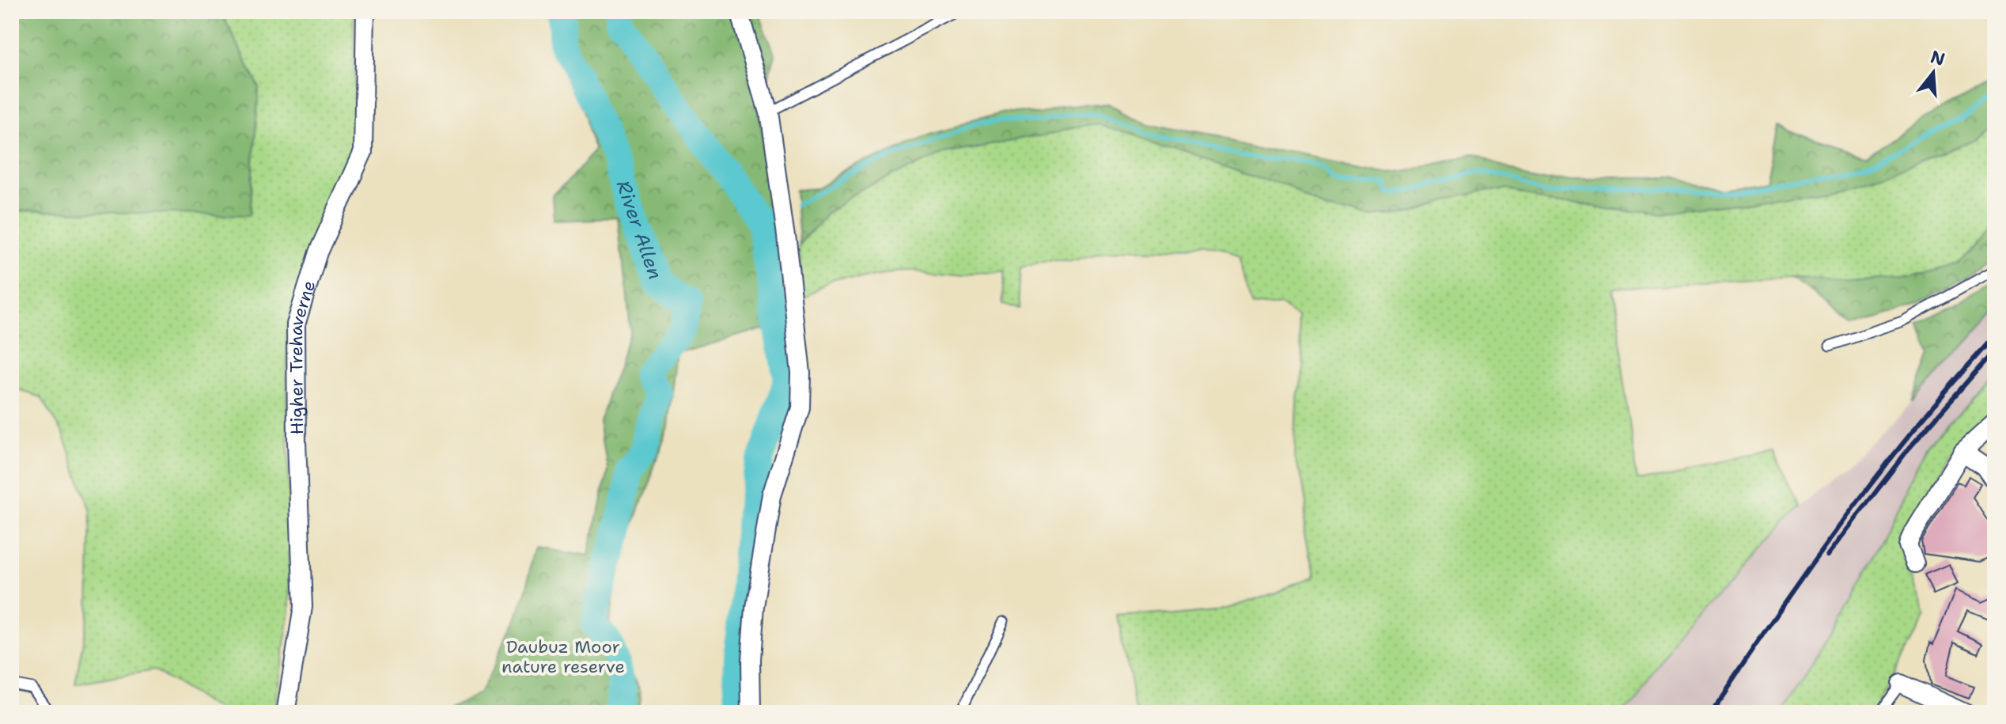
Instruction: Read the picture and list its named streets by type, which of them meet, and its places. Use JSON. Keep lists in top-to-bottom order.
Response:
{
  "streets": {
    "street": ["Higher Trehaverne"]
  },
  "water": ["River Allen"],
  "parks": ["Daubuz Moor nature reserve"],
  "north": "top"
}
